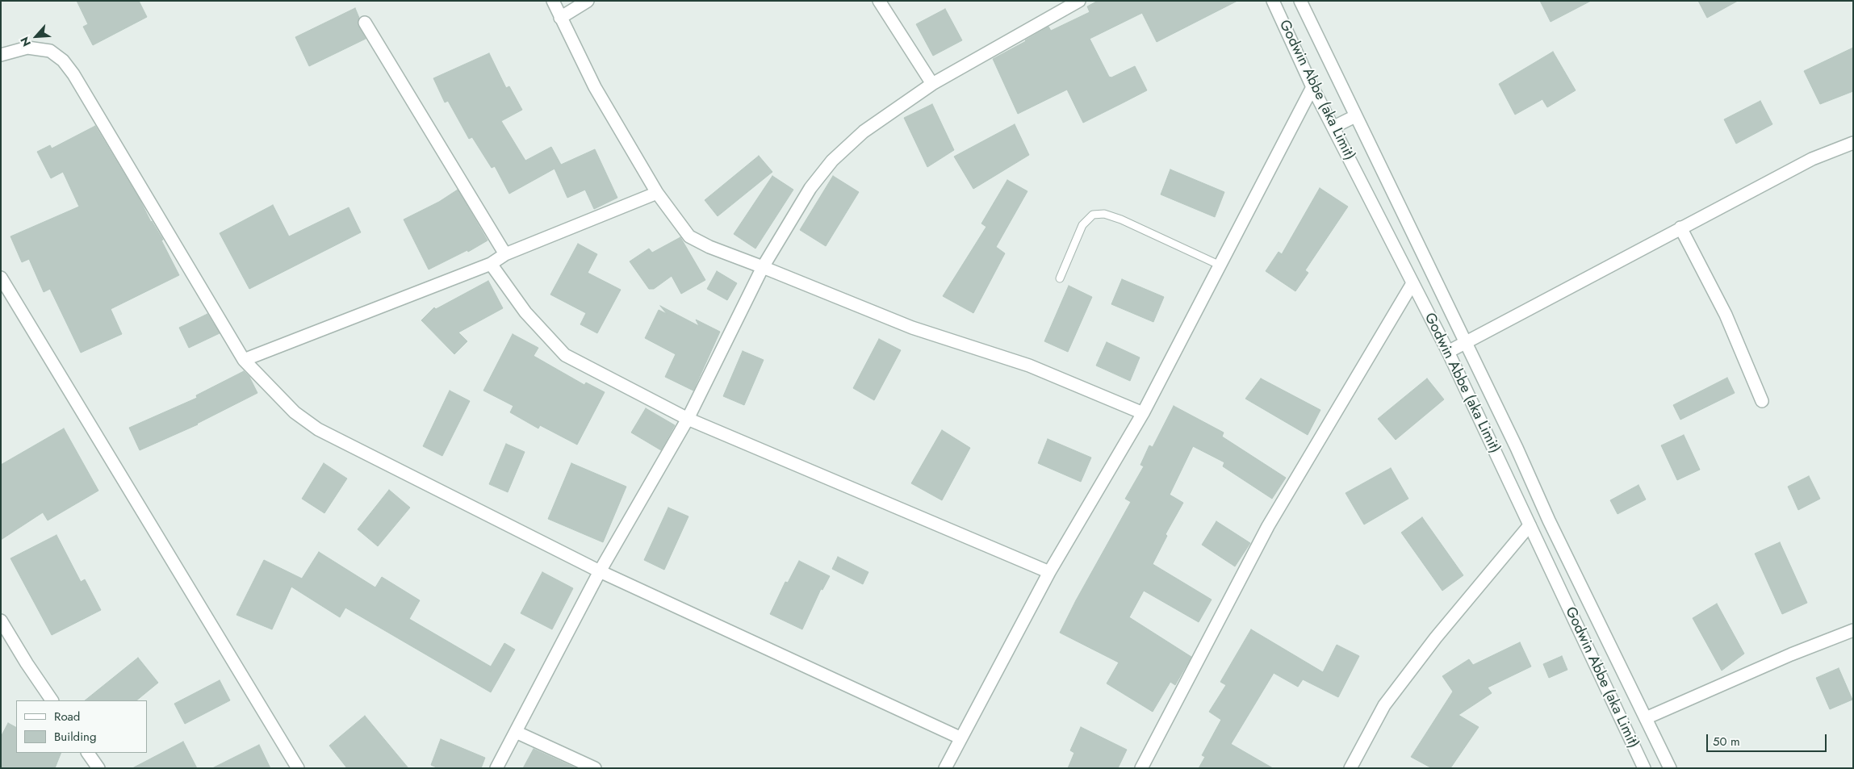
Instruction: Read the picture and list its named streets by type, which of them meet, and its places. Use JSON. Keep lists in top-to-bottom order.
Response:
{
  "streets": {
    "street": ["Godwin Abbe (aka Limit)"]
  },
  "legend": ["Road", "Building"],
  "scale_bar": "50 m",
  "north": "bottom left"
}
